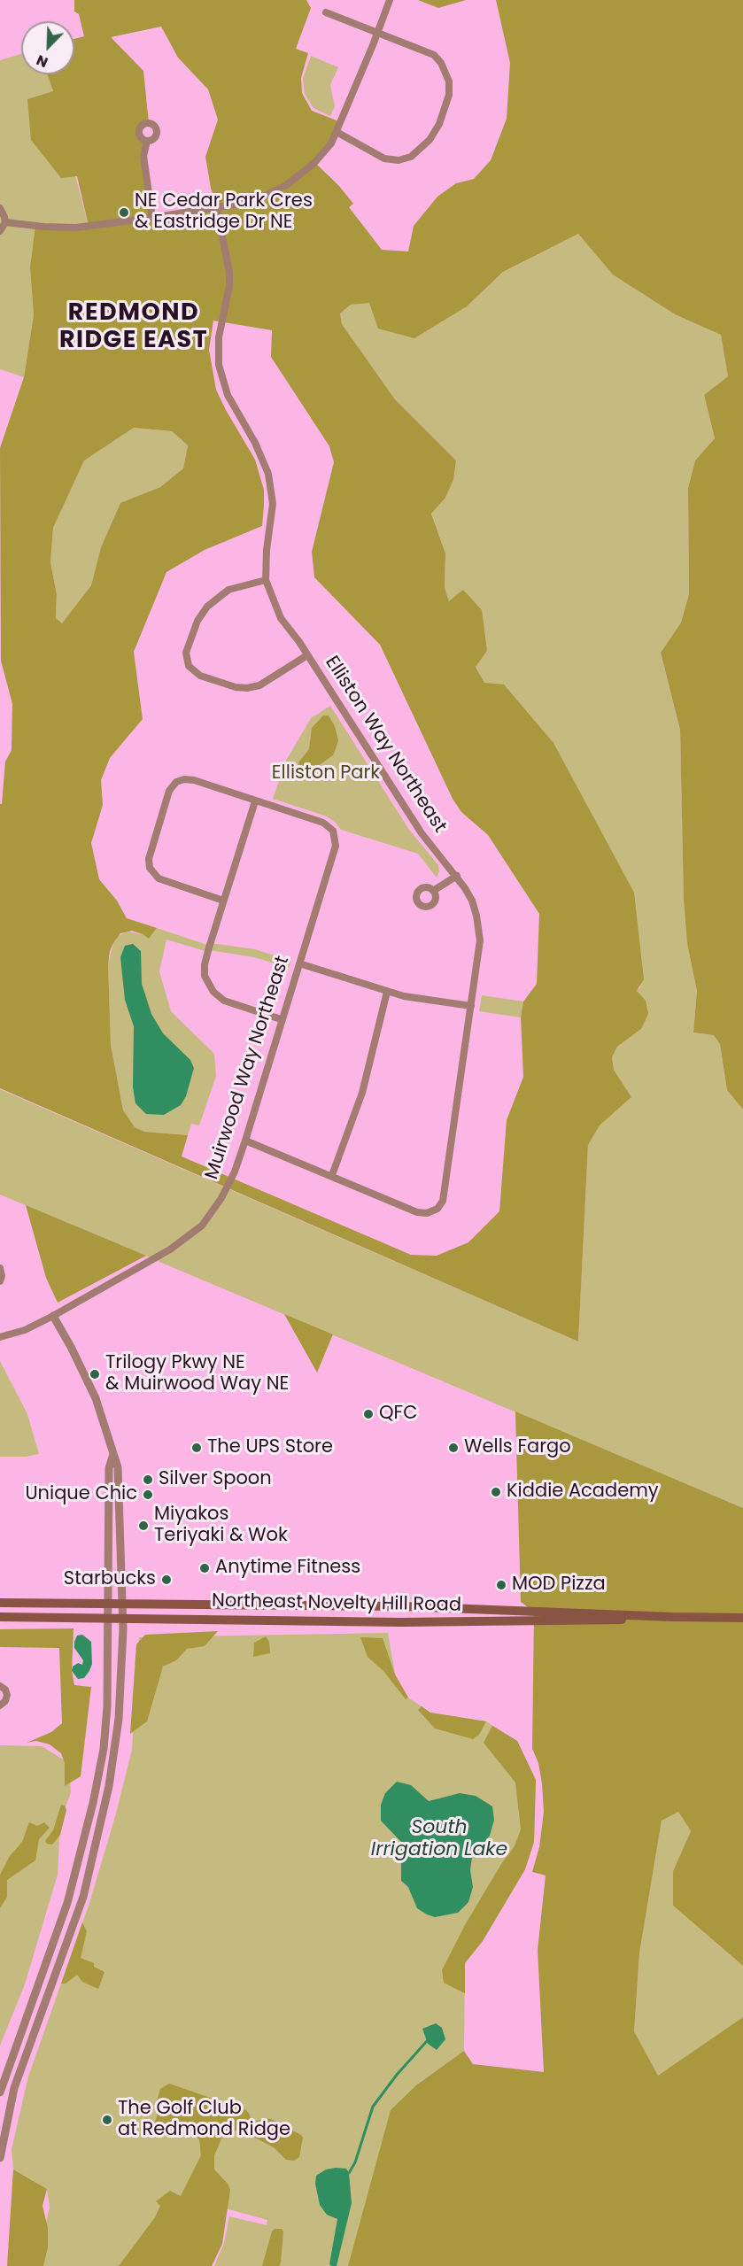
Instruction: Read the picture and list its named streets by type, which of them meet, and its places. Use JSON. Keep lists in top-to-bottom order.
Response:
{
  "streets": {
    "main road": ["Northeast Novelty Hill Road"],
    "street": ["Elliston Way Northeast", "Muirwood Way Northeast"]
  },
  "districts": ["REDMOND RIDGE EAST"],
  "water": ["South Irrigation Lake"],
  "parks": ["Elliston Park"],
  "places": [
    "NE Cedar Park Cres & Eastridge Dr NE",
    "Trilogy Pkwy NE & Muirwood Way NE",
    "QFC",
    "The UPS Store",
    "Wells Fargo",
    "Silver Spoon",
    "Kiddie Academy",
    "Unique Chic",
    "Miyakos Teriyaki & Wok",
    "Anytime Fitness",
    "Starbucks",
    "MOD Pizza",
    "The Golf Club at Redmond Ridge"
  ],
  "north": "bottom left"
}
